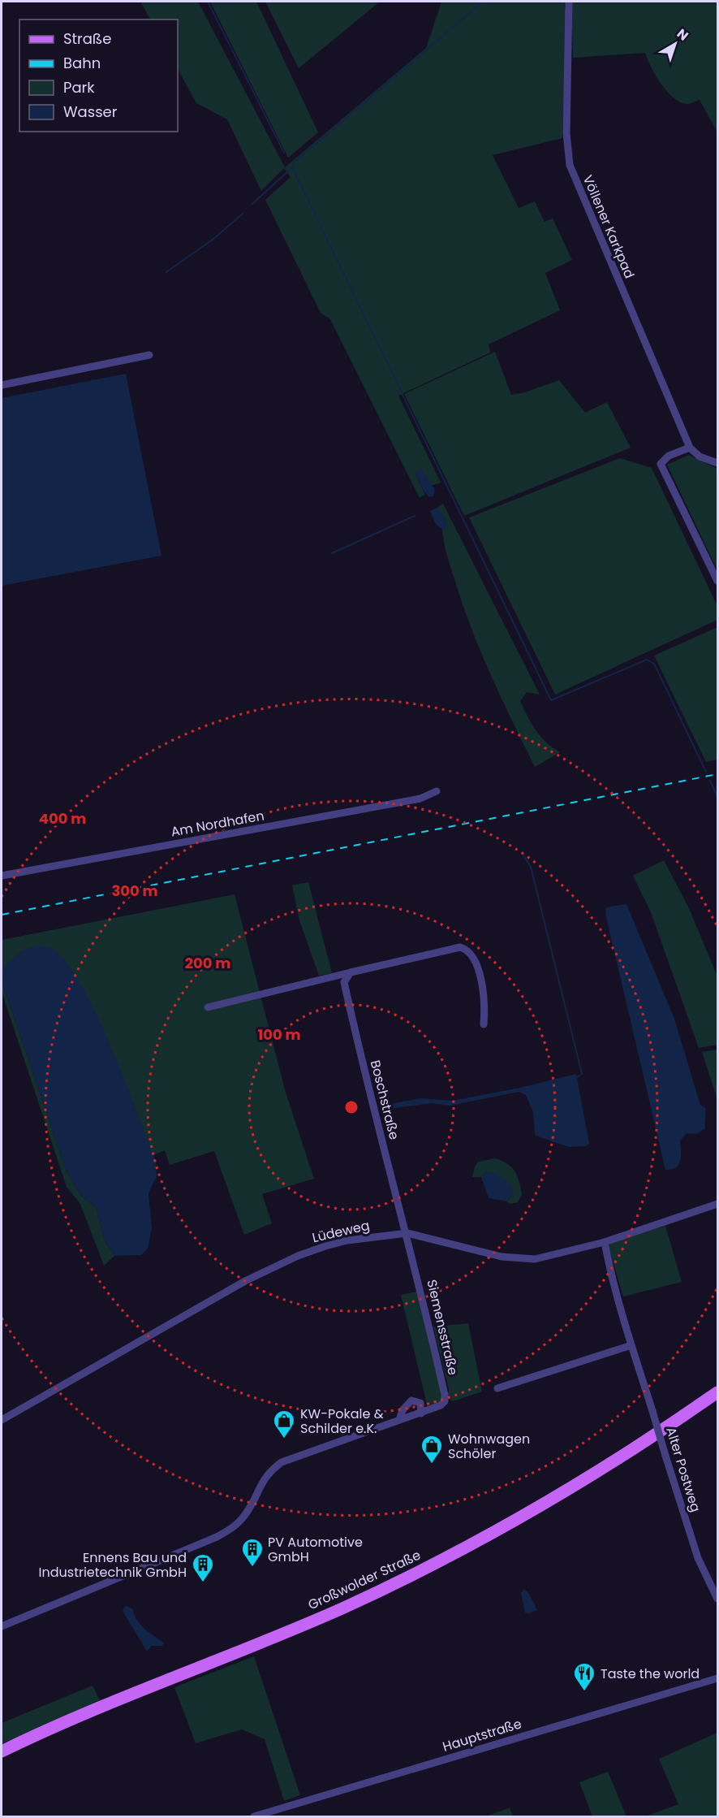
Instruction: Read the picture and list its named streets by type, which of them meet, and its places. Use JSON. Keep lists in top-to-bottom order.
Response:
{
  "streets": {
    "main road": ["Großwolder Straße"],
    "street": [
      "Völlener Karkpad",
      "Am Nordhafen",
      "Boschstraße",
      "Lüdeweg",
      "Siemensstraße",
      "Alter Postweg",
      "Hauptstraße"
    ]
  },
  "crossings": [
    ["Boschstraße", "Lüdeweg"],
    ["Boschstraße", "Siemensstraße"],
    ["Lüdeweg", "Siemensstraße"],
    ["Lüdeweg", "Alter Postweg"]
  ],
  "places": {
    "shop": ["KW-Pokale & Schilder e.K.", "Wohnwagen Schöler"],
    "building": ["PV Automotive GmbH", "Ennens Bau und Industrietechnik GmbH"],
    "restaurant": ["Taste the world"]
  },
  "legend": [
    "Straße",
    "Bahn",
    "Park",
    "Wasser"
  ],
  "north": "top right",
  "rings": [
    "400 m",
    "300 m",
    "200 m",
    "100 m"
  ]
}
